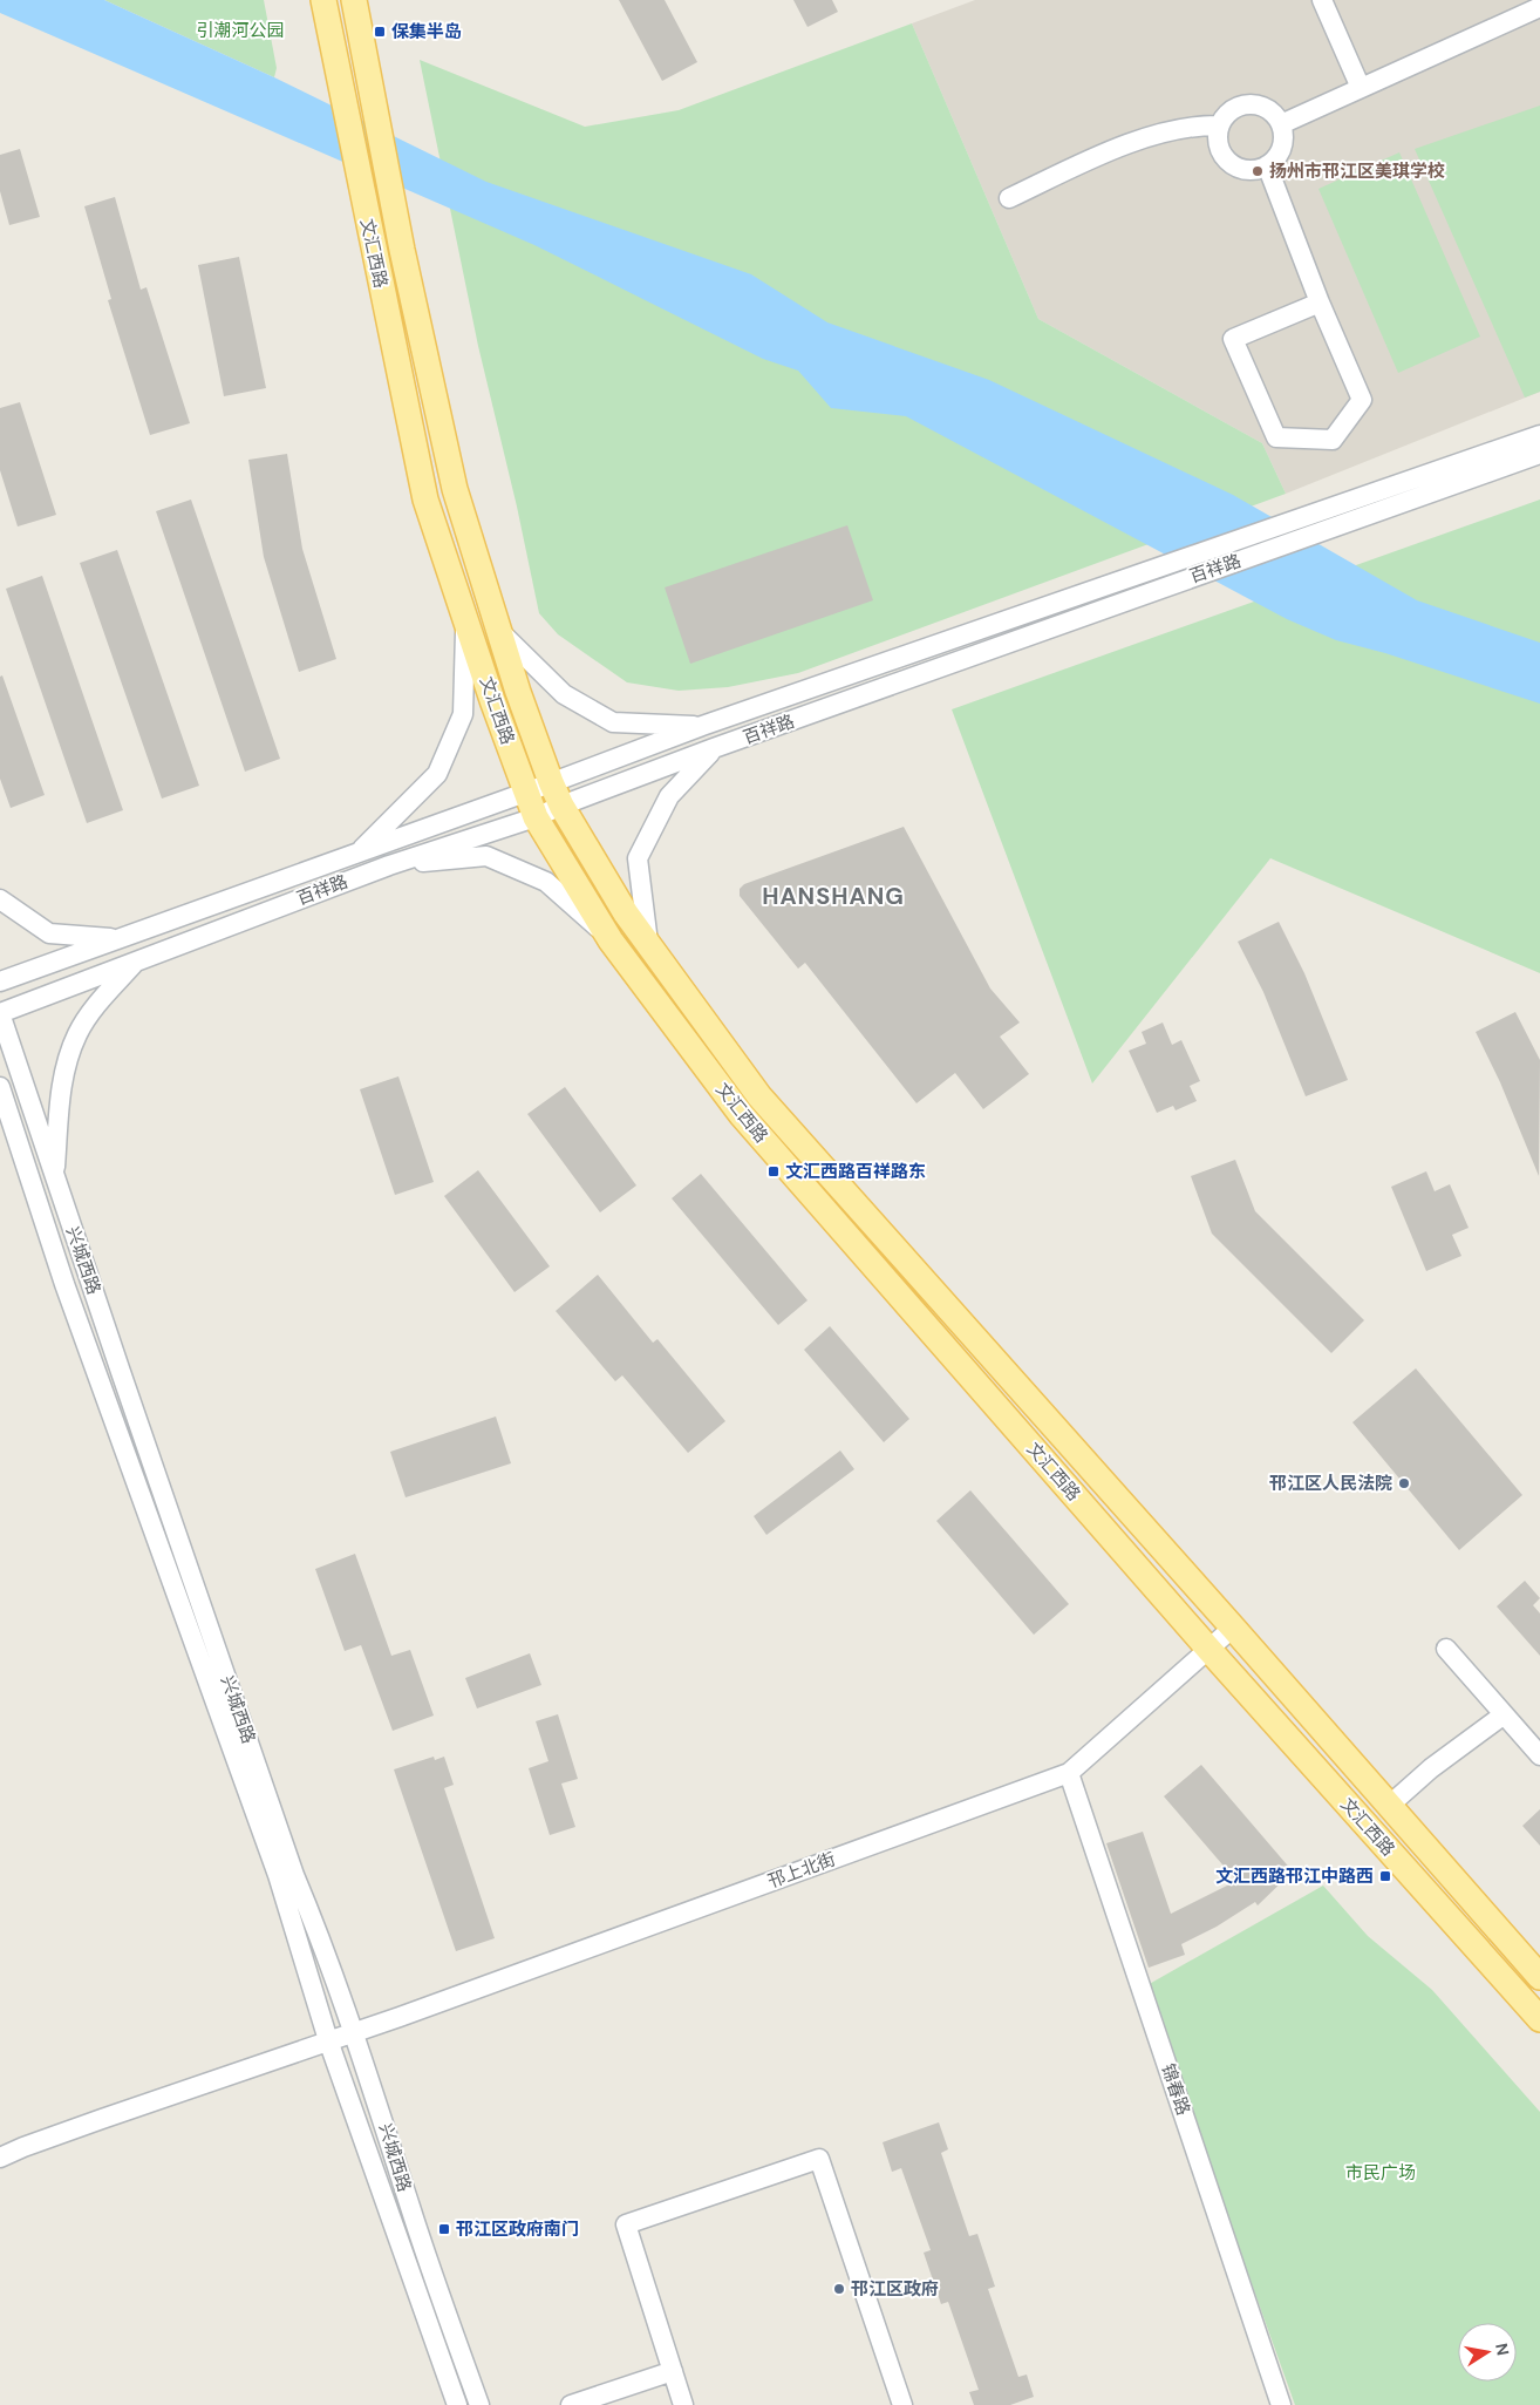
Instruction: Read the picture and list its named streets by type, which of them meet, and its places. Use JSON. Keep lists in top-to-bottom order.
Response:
{
  "streets": {
    "main road": ["文汇西路"],
    "street": [
      "百祥路",
      "兴城西路",
      "邗上北街",
      "锦春路"
    ]
  },
  "crossings": [
    ["文汇西路", "百祥路"],
    ["文汇西路", "邗上北街"],
    ["百祥路", "兴城西路"],
    ["兴城西路", "邗上北街"],
    ["邗上北街", "锦春路"]
  ],
  "districts": ["HANSHANG"],
  "parks": ["引潮河公园", "市民广场"],
  "places": {
    "transit": [
      "保集半岛",
      "文汇西路百祥路东",
      "文汇西路邗江中路西",
      "邗江区政府南门"
    ],
    "other": ["扬州市邗江区美琪学校", "邗江区人民法院", "邗江区政府"]
  },
  "north": "right"
}
